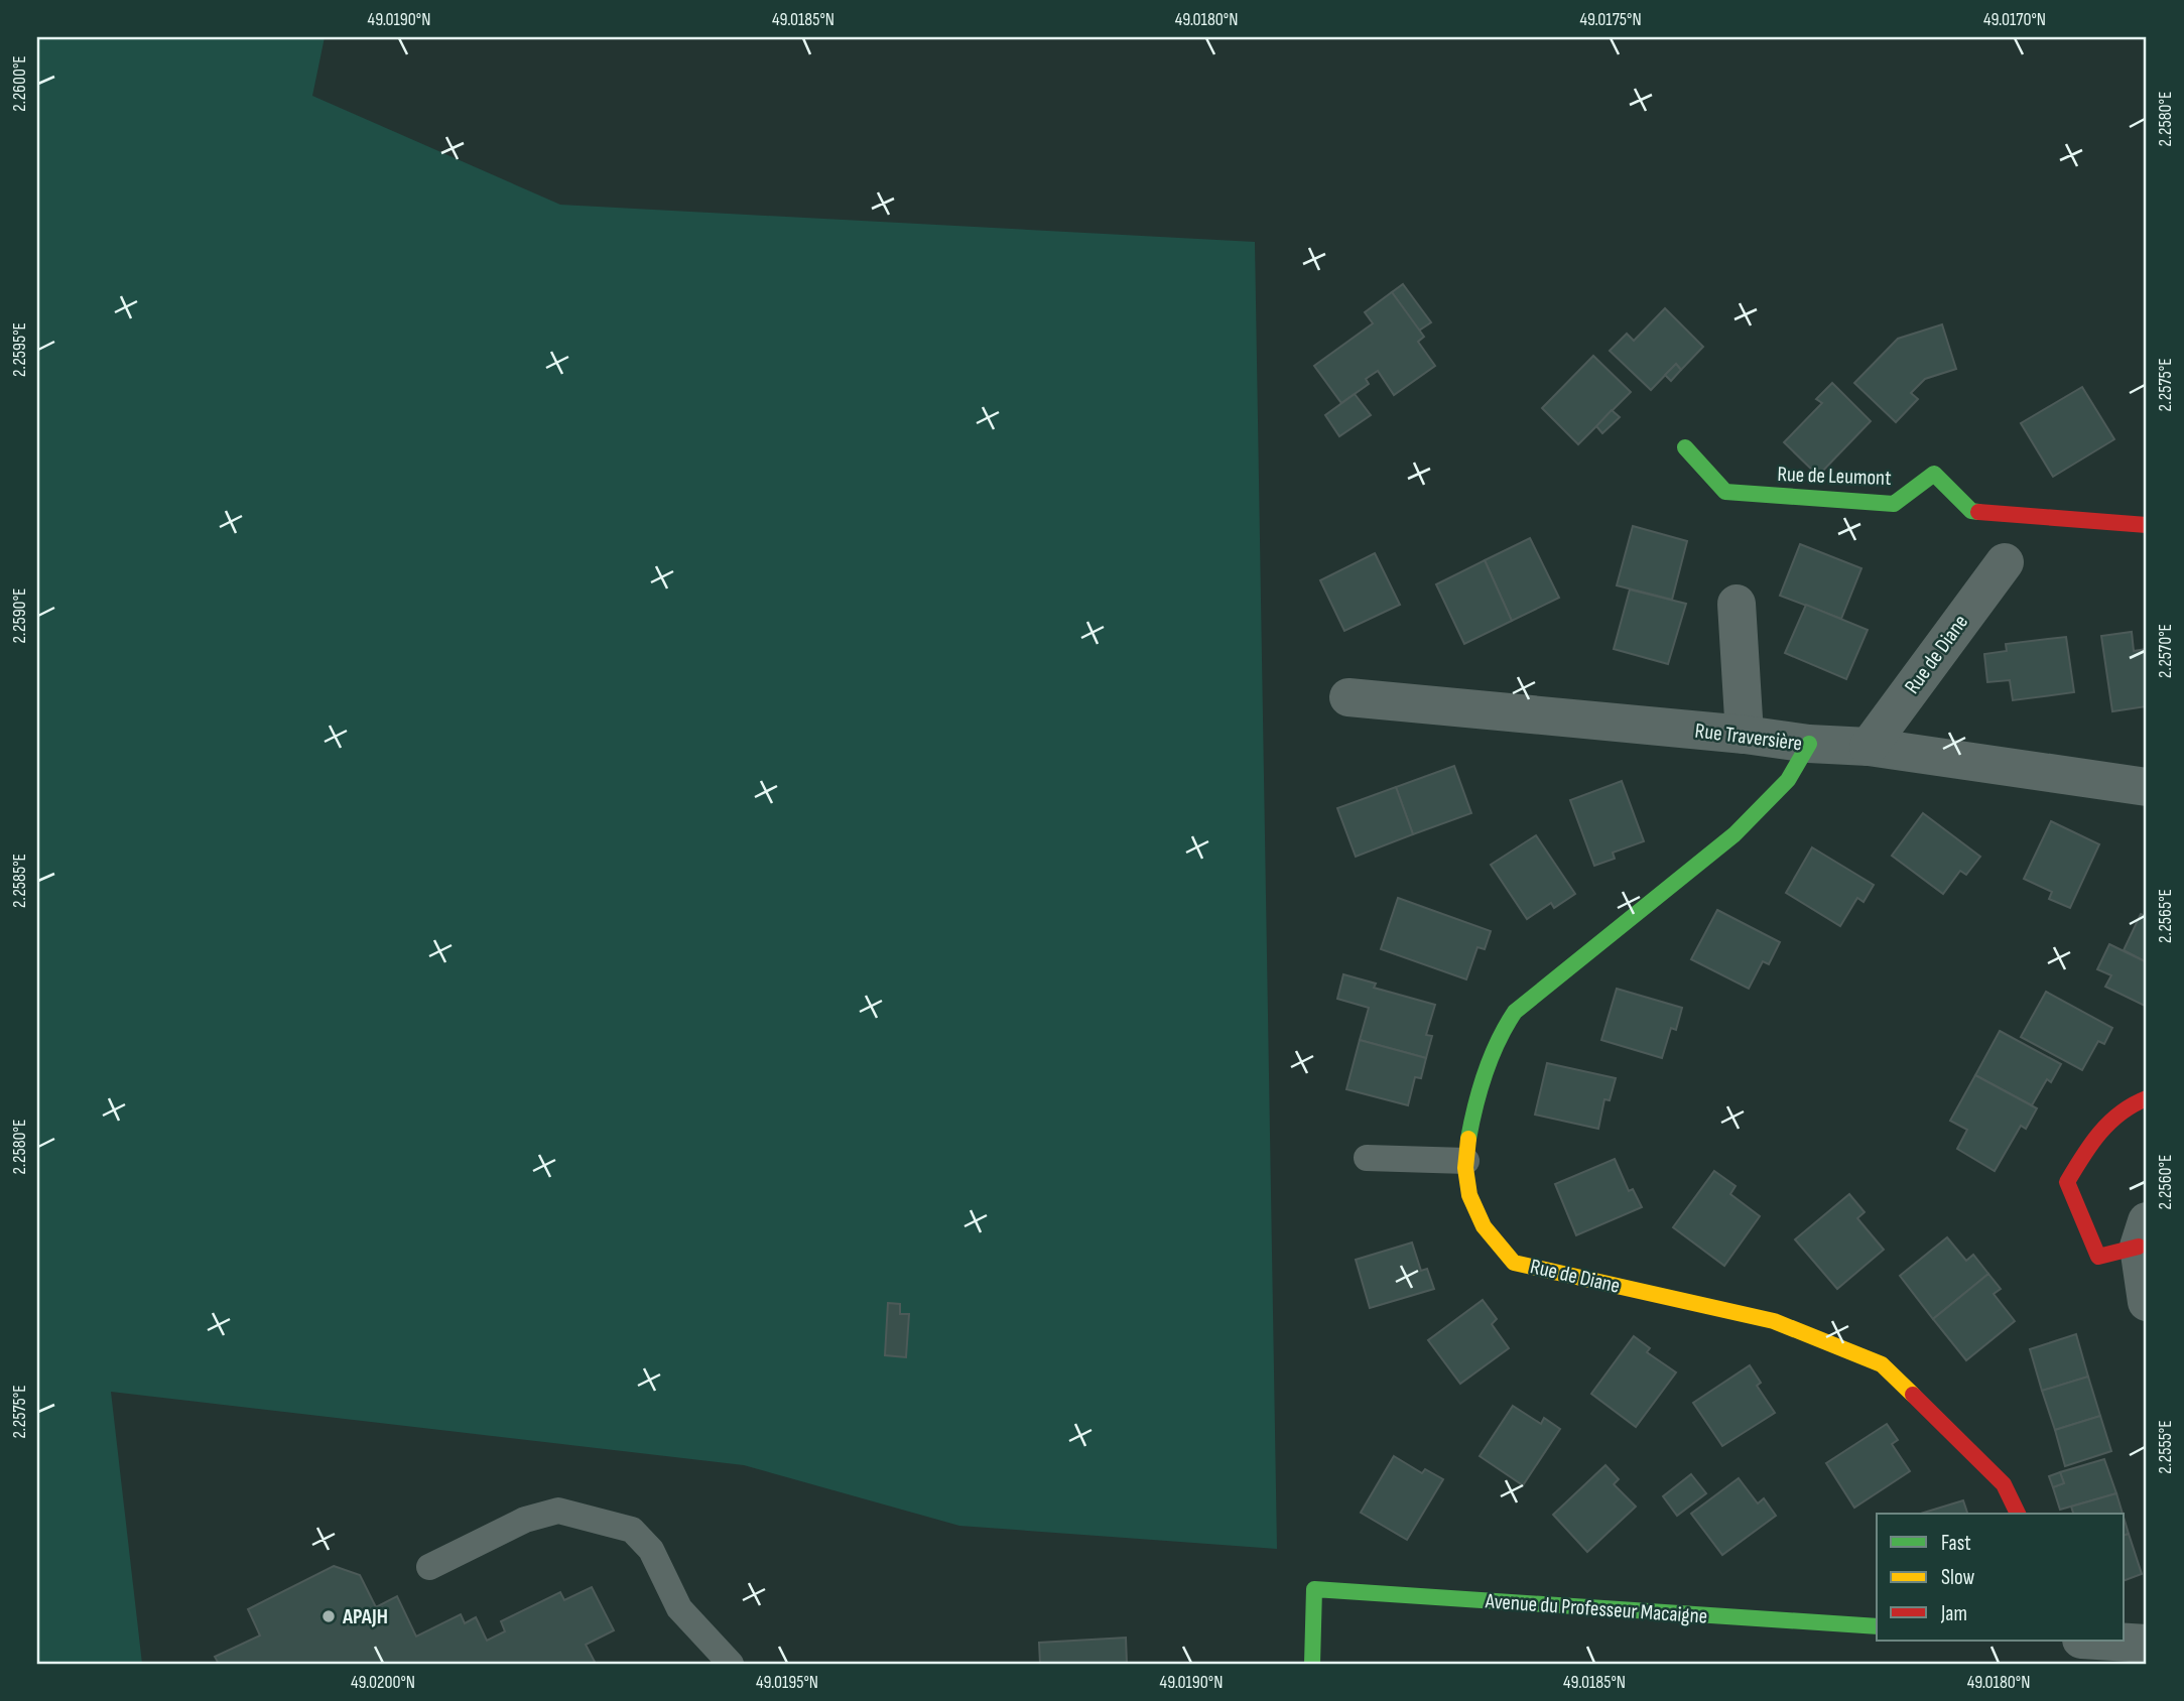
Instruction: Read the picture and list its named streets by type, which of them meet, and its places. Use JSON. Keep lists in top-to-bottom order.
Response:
{
  "streets": {
    "street": [
      "Rue de Leumont",
      "Rue de Diane",
      "Rue Traversière",
      "Avenue du Professeur Macaigne"
    ]
  },
  "crossings": [
    ["Rue de Diane", "Rue Traversière"]
  ],
  "places": ["APAJH"],
  "legend": ["Fast", "Slow", "Jam"],
  "coordinates": [
    "49.0190°N",
    "49.0185°N",
    "49.0180°N",
    "49.0175°N",
    "49.0170°N",
    "2.2600°E",
    "2.2580°E",
    "2.2595°E",
    "2.2575°E",
    "2.2590°E",
    "2.2570°E",
    "2.2585°E",
    "2.2565°E",
    "2.2560°E",
    "2.2555°E",
    "49.0200°N",
    "49.0195°N"
  ]
}
